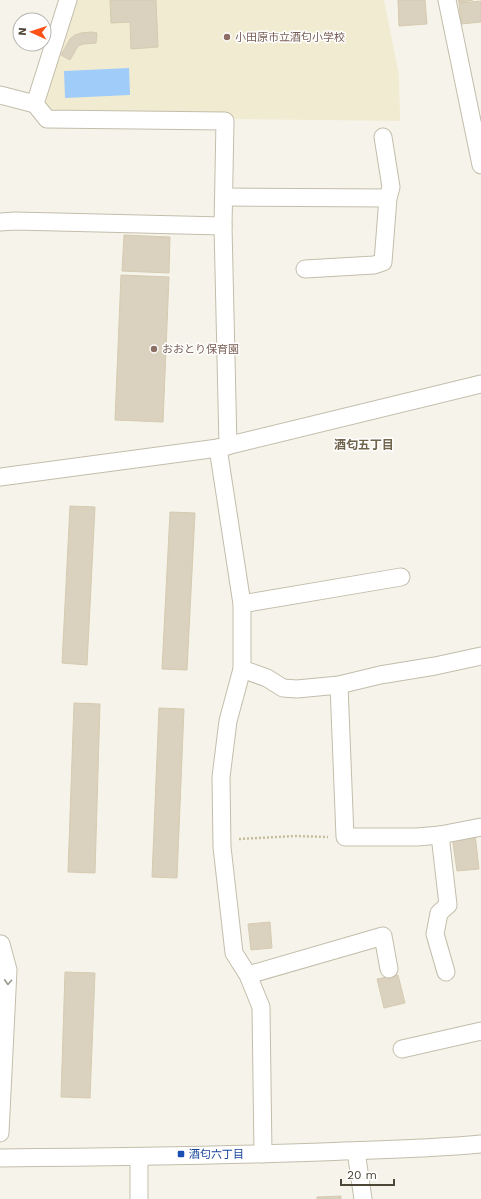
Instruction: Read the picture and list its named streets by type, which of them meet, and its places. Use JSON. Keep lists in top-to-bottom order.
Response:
{
  "districts": ["酒匂五丁目"],
  "places": {
    "other": ["小田原市立酒匂小学校", "おおとり保育園"],
    "transit": ["酒匂六丁目"]
  },
  "scale_bar": "20 m",
  "north": "left"
}
